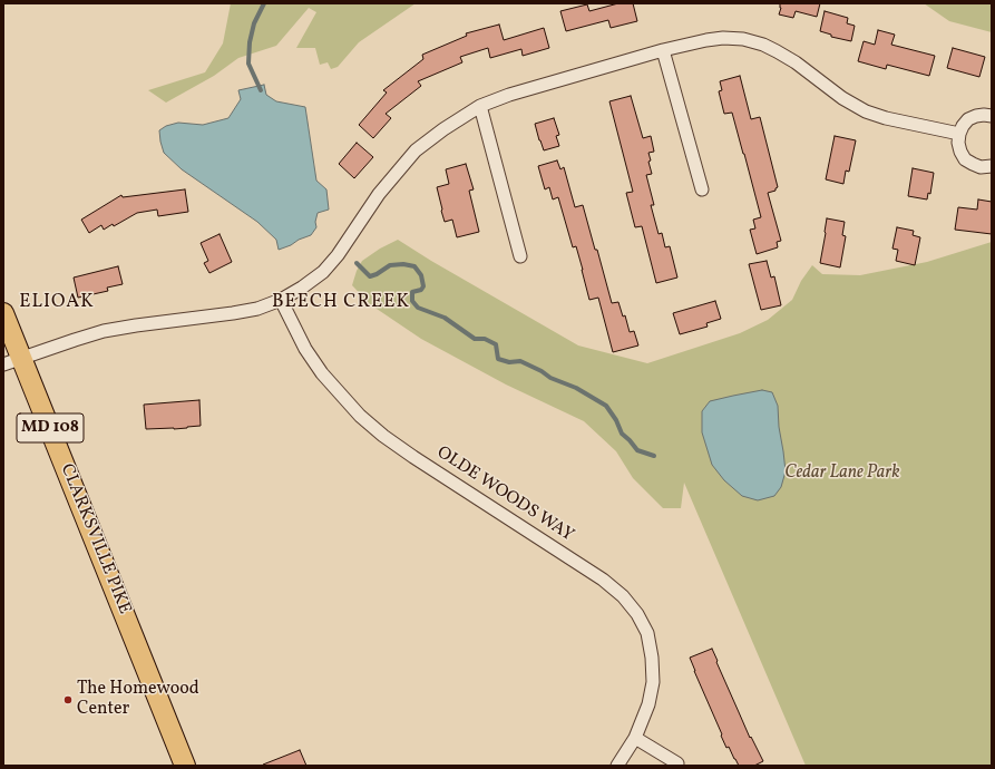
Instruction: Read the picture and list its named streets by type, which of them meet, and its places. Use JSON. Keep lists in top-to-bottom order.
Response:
{
  "streets": {
    "main road": ["MD 108", "CLARKSVILLE PIKE"],
    "street": ["OLDE WOODS WAY"]
  },
  "districts": ["ELIOAK", "BEECH CREEK"],
  "parks": ["Cedar Lane Park"],
  "places": ["The Homewood Center"]
}
